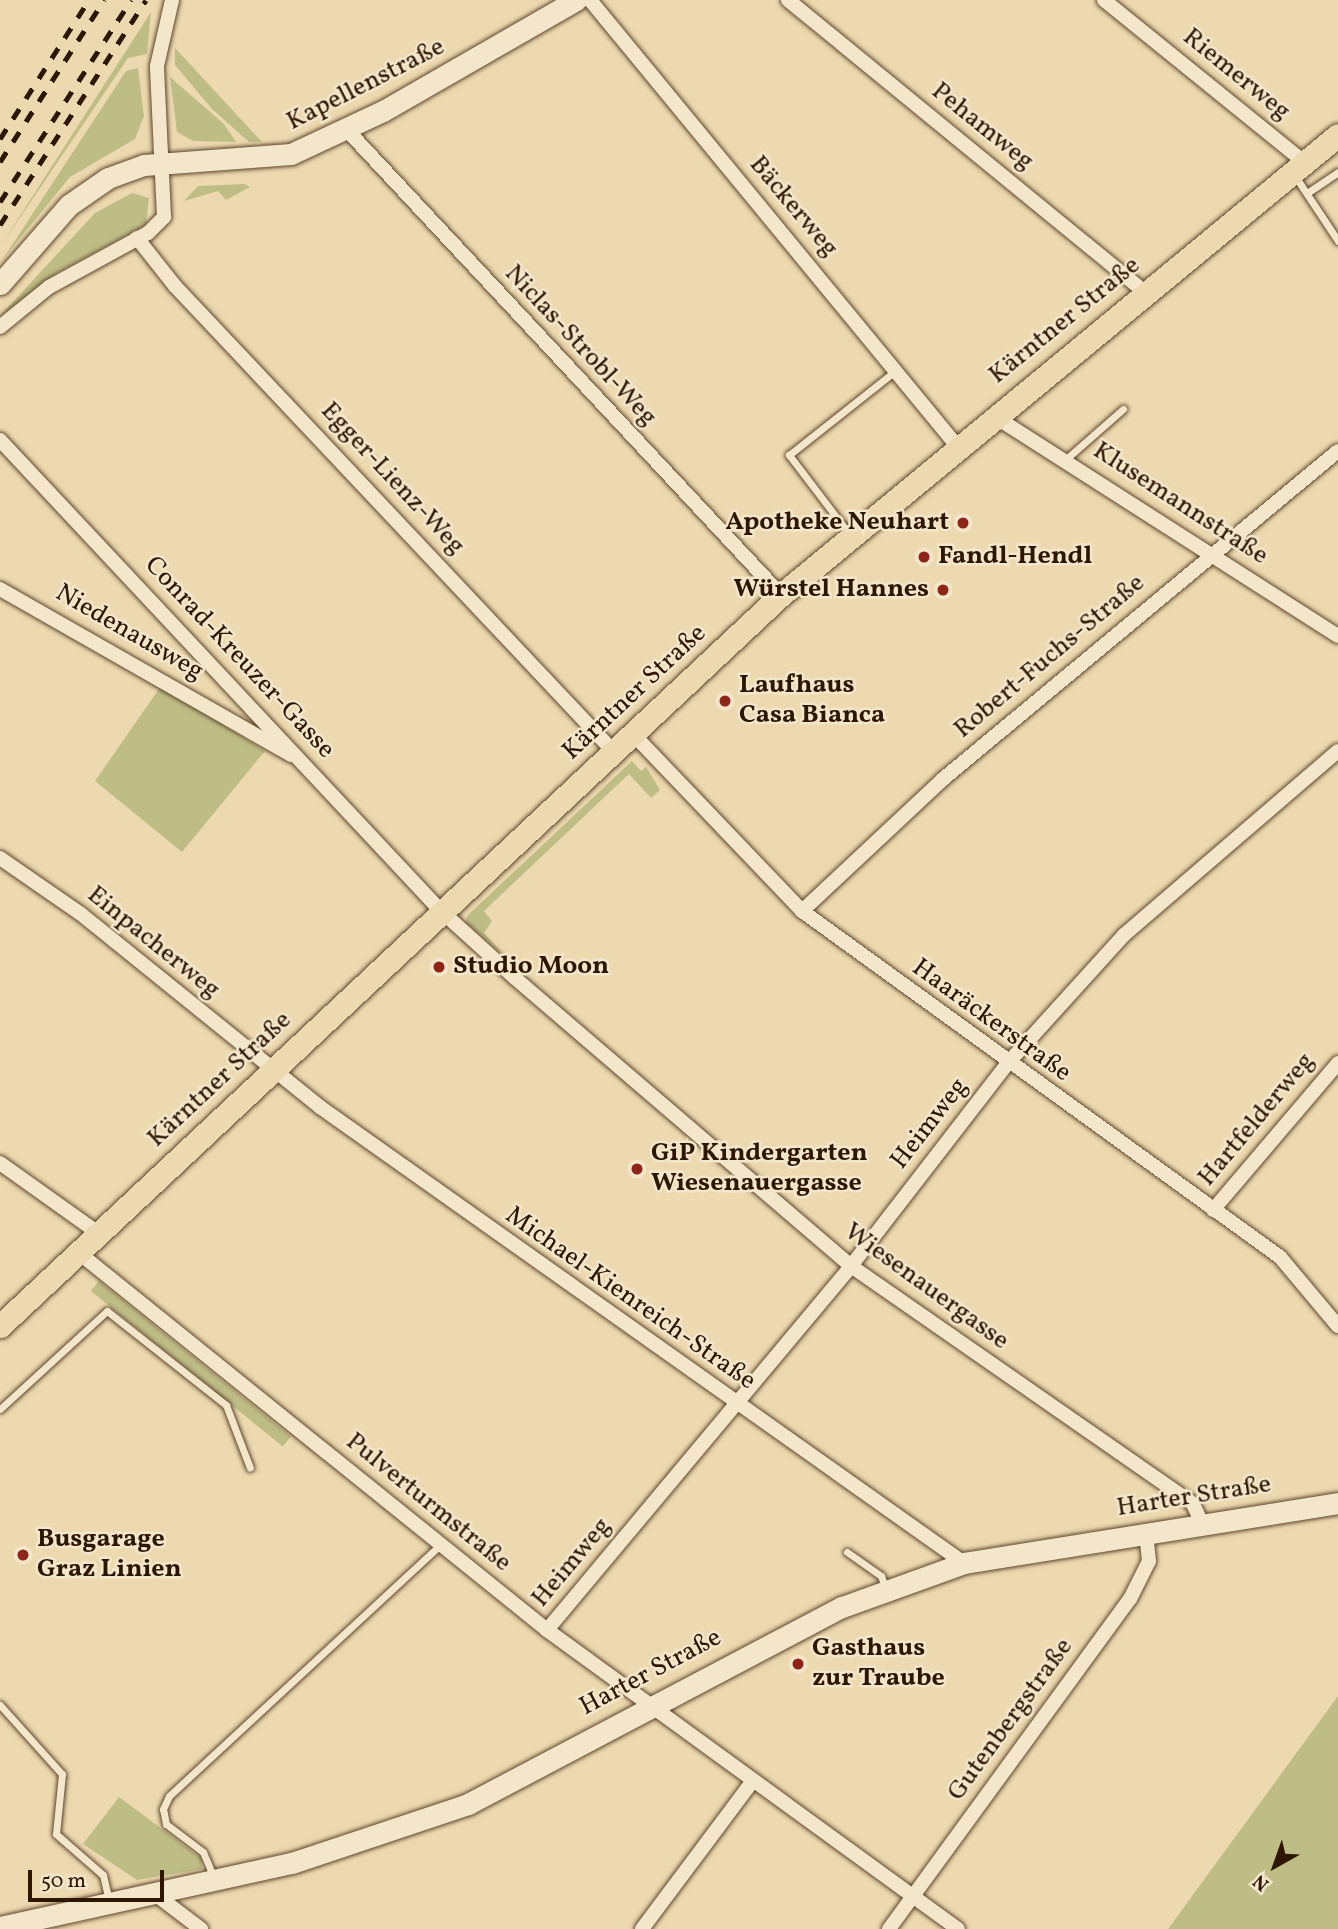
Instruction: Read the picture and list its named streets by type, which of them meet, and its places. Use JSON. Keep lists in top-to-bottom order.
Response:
{
  "streets": {
    "main road": ["Kapellenstraße", "Kärntner Straße", "Harter Straße"],
    "street": [
      "Riemerweg",
      "Pehamweg",
      "Bäckerweg",
      "Niclas-Strobl-Weg",
      "Egger-Lienz-Weg",
      "Klusemannstraße",
      "Niedenausweg",
      "Robert-Fuchs-Straße",
      "Conrad-Kreuzer-Gasse",
      "Einpacherweg",
      "Haaräckerstraße",
      "Hartfelderweg",
      "Heimweg",
      "Wiesenauergasse",
      "Michael-Kienreich-Straße",
      "Pulverturmstraße",
      "Gutenbergstraße"
    ]
  },
  "crossings": [
    ["Riemerweg", "Kärntner Straße"],
    ["Kapellenstraße", "Niclas-Strobl-Weg"],
    ["Pehamweg", "Kärntner Straße"],
    ["Bäckerweg", "Kärntner Straße"],
    ["Kärntner Straße", "Niclas-Strobl-Weg"],
    ["Kärntner Straße", "Egger-Lienz-Weg"],
    ["Kärntner Straße", "Klusemannstraße"],
    ["Kärntner Straße", "Conrad-Kreuzer-Gasse"],
    ["Kärntner Straße", "Einpacherweg"],
    ["Kärntner Straße", "Haaräckerstraße"],
    ["Kärntner Straße", "Wiesenauergasse"],
    ["Kärntner Straße", "Michael-Kienreich-Straße"],
    ["Kärntner Straße", "Pulverturmstraße"],
    ["Klusemannstraße", "Robert-Fuchs-Straße"],
    ["Niedenausweg", "Conrad-Kreuzer-Gasse"],
    ["Robert-Fuchs-Straße", "Haaräckerstraße"],
    ["Conrad-Kreuzer-Gasse", "Wiesenauergasse"],
    ["Einpacherweg", "Michael-Kienreich-Straße"],
    ["Haaräckerstraße", "Hartfelderweg"],
    ["Haaräckerstraße", "Heimweg"],
    ["Heimweg", "Wiesenauergasse"],
    ["Heimweg", "Michael-Kienreich-Straße"],
    ["Heimweg", "Pulverturmstraße"],
    ["Wiesenauergasse", "Harter Straße"],
    ["Michael-Kienreich-Straße", "Harter Straße"],
    ["Harter Straße", "Pulverturmstraße"],
    ["Harter Straße", "Gutenbergstraße"],
    ["Pulverturmstraße", "Gutenbergstraße"]
  ],
  "places": [
    "Apotheke Neuhart",
    "Fandl-Hendl",
    "Würstel Hannes",
    "Laufhaus Casa Bianca",
    "Studio Moon",
    "GiP Kindergarten Wiesenauergasse",
    "Busgarage Graz Linien",
    "Gasthaus zur Traube"
  ],
  "scale_bar": "50 m",
  "north": "bottom left"
}
